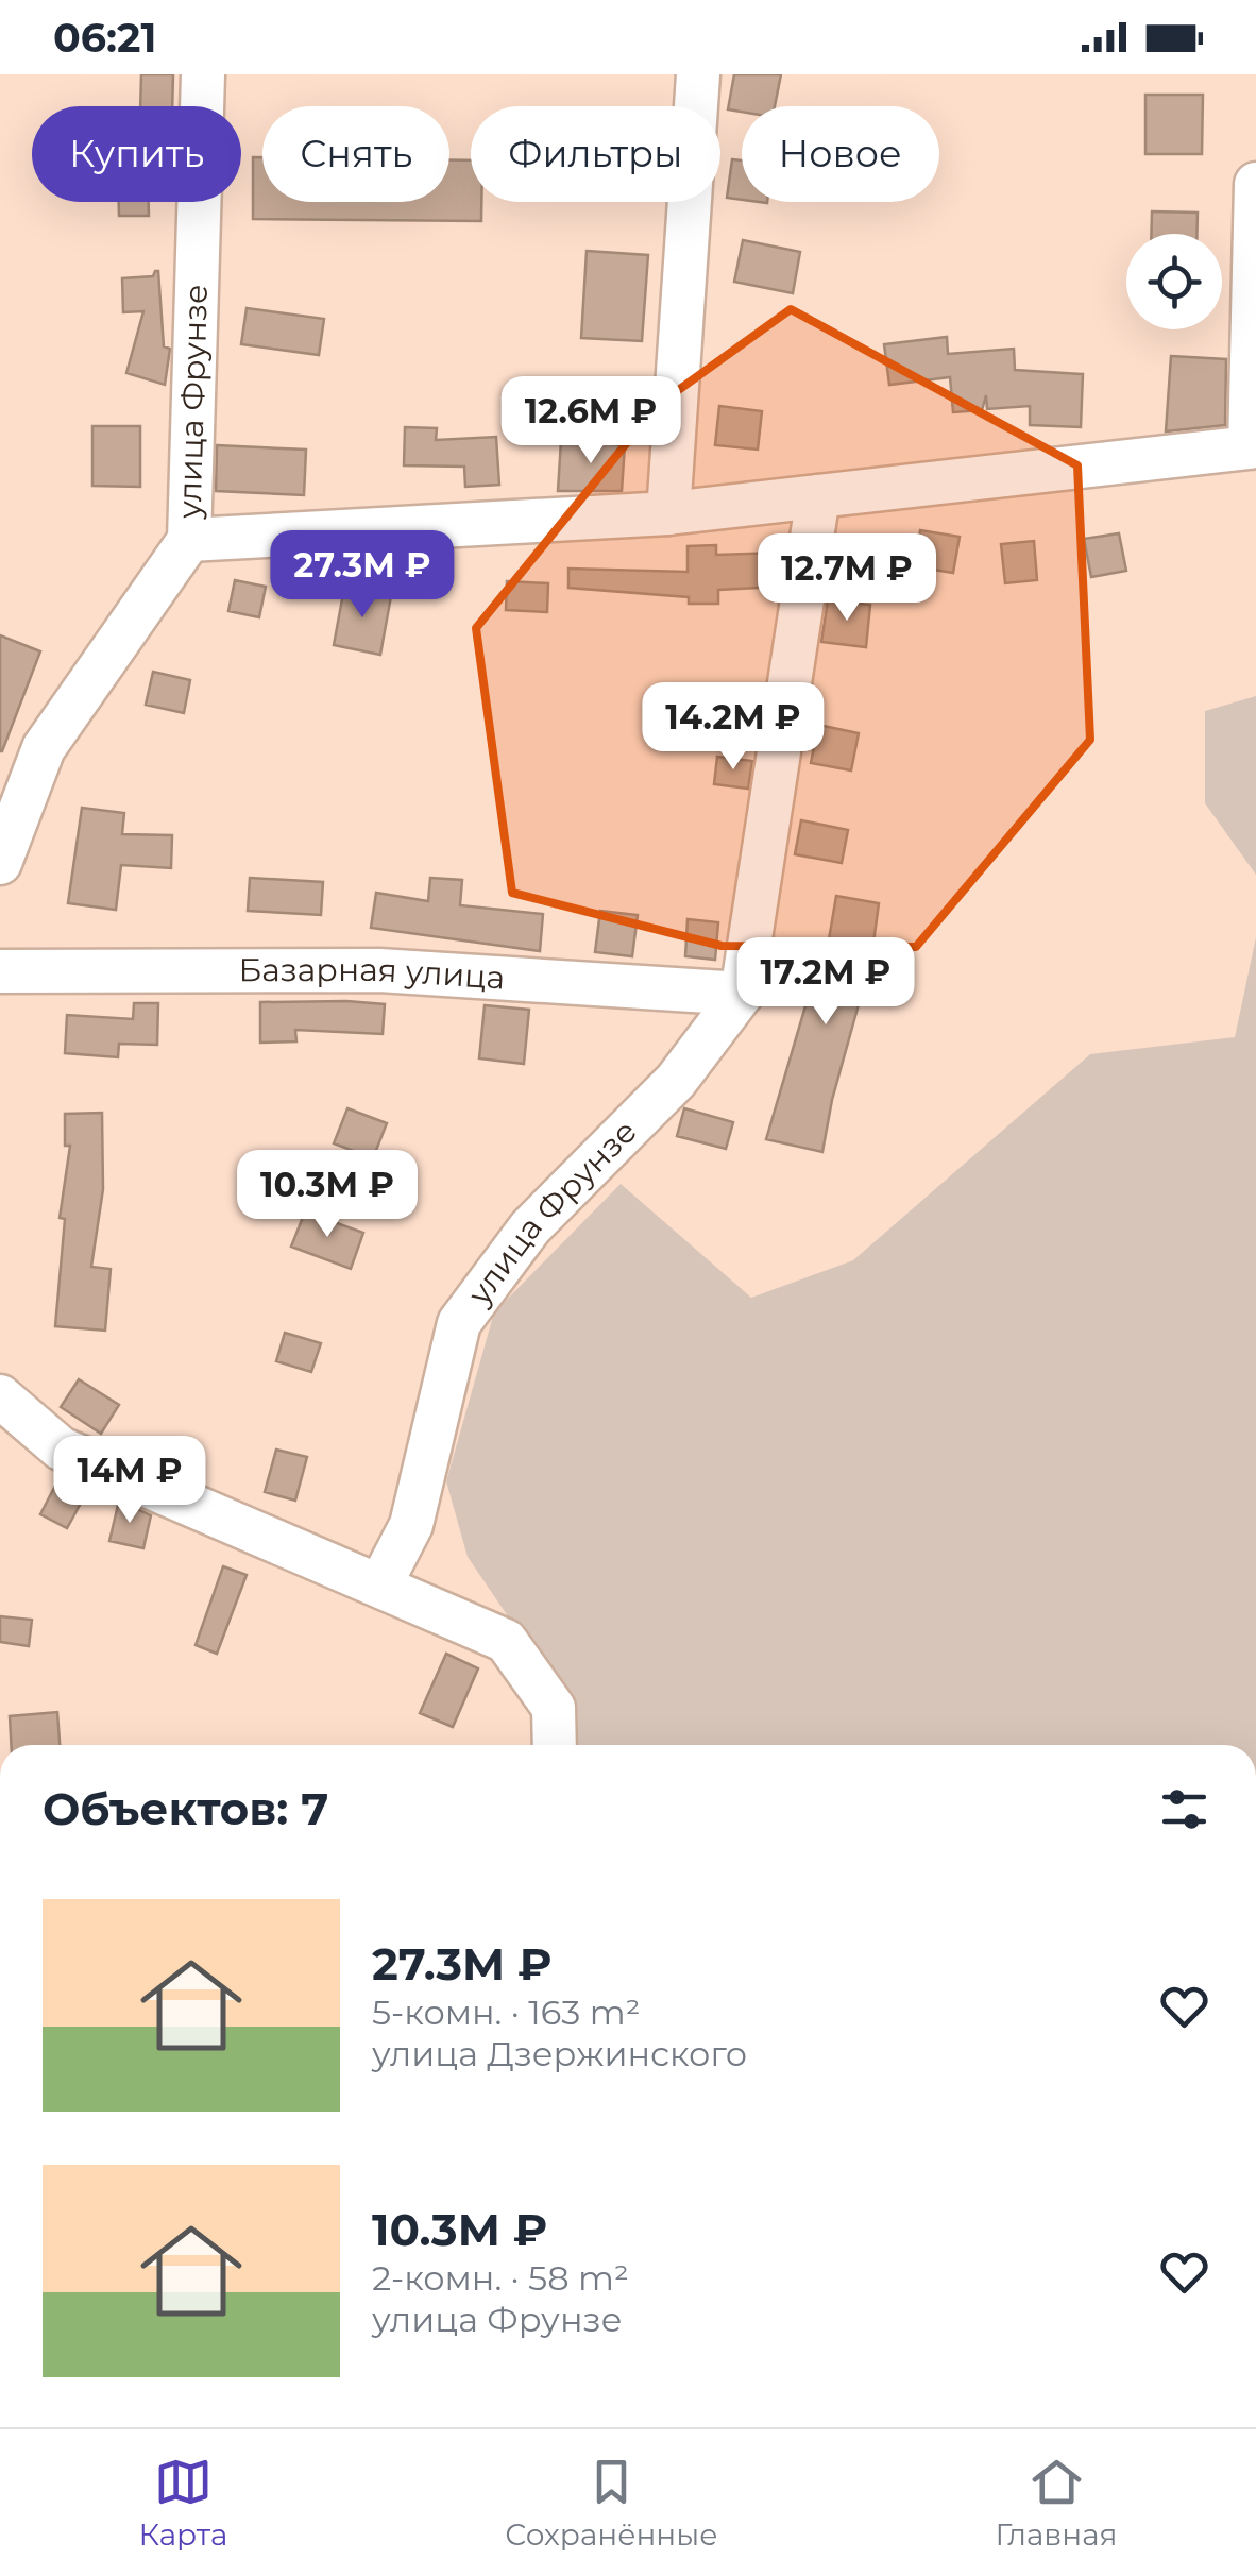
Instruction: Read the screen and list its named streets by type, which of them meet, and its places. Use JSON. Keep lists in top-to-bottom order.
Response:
{
  "streets": {
    "street": ["улица Фрунзе", "Базарная улица"]
  },
  "crossings": [
    ["улица Фрунзе", "Базарная улица"]
  ],
  "page": {
    "status": "06:21",
    "chip": [
      "Купить",
      "Снять",
      "Фильтры",
      "Новое"
    ],
    "price": [
      "12.6M ₽",
      "27.3M ₽",
      "12.7M ₽",
      "14.2M ₽",
      "17.2M ₽",
      "10.3M ₽",
      "14M ₽"
    ],
    "heading": "Объектов: 7",
    "list": [
      {
        "name": "27.3M ₽",
        "note": "5-комн. · 163 m² · улица Дзержинского"
      },
      {
        "name": "10.3M ₽",
        "note": "2-комн. · 58 m² · улица Фрунзе"
      }
    ],
    "tabs": ["Карта", "Сохранённые", "Главная"]
  }
}
